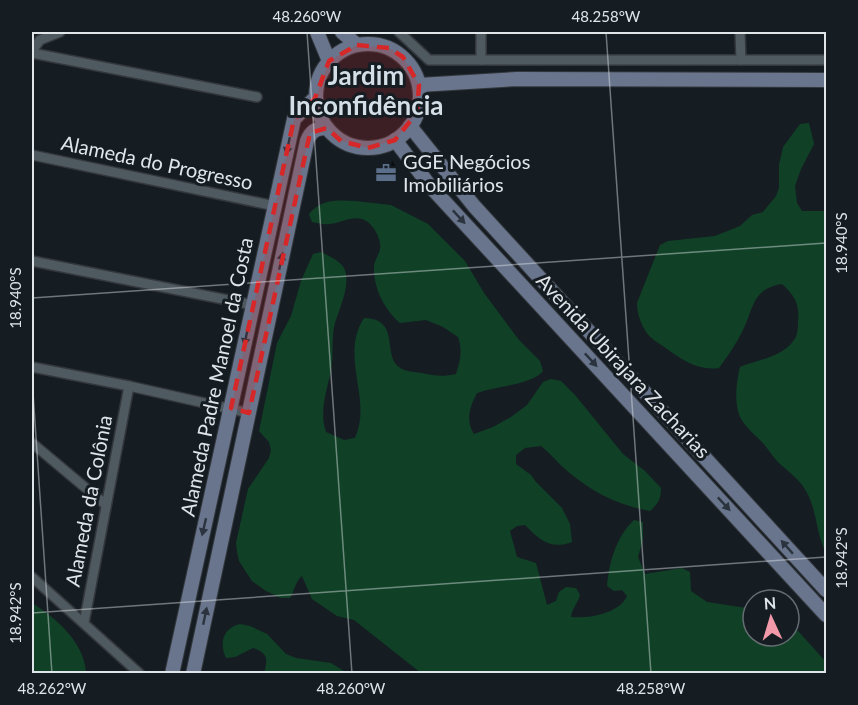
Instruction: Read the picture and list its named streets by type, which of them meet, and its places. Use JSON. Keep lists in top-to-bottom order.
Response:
{
  "streets": {
    "main road": ["Avenida Ubirajara Zacharias", "Alameda Padre Manoel da Costa"],
    "street": ["Alameda do Progresso", "Alameda da Colônia"]
  },
  "crossings": [
    ["Alameda do Progresso", "Alameda Padre Manoel da Costa"],
    ["Avenida Ubirajara Zacharias", "Alameda Padre Manoel da Costa"]
  ],
  "districts": ["Jardim Inconfidência"],
  "places": {
    "office": ["GGE Negócios Imobiliários"]
  },
  "north": "top",
  "coordinates": [
    "48.260°W",
    "48.258°W",
    "18.940°S",
    "18.942°S",
    "48.262°W"
  ]
}
